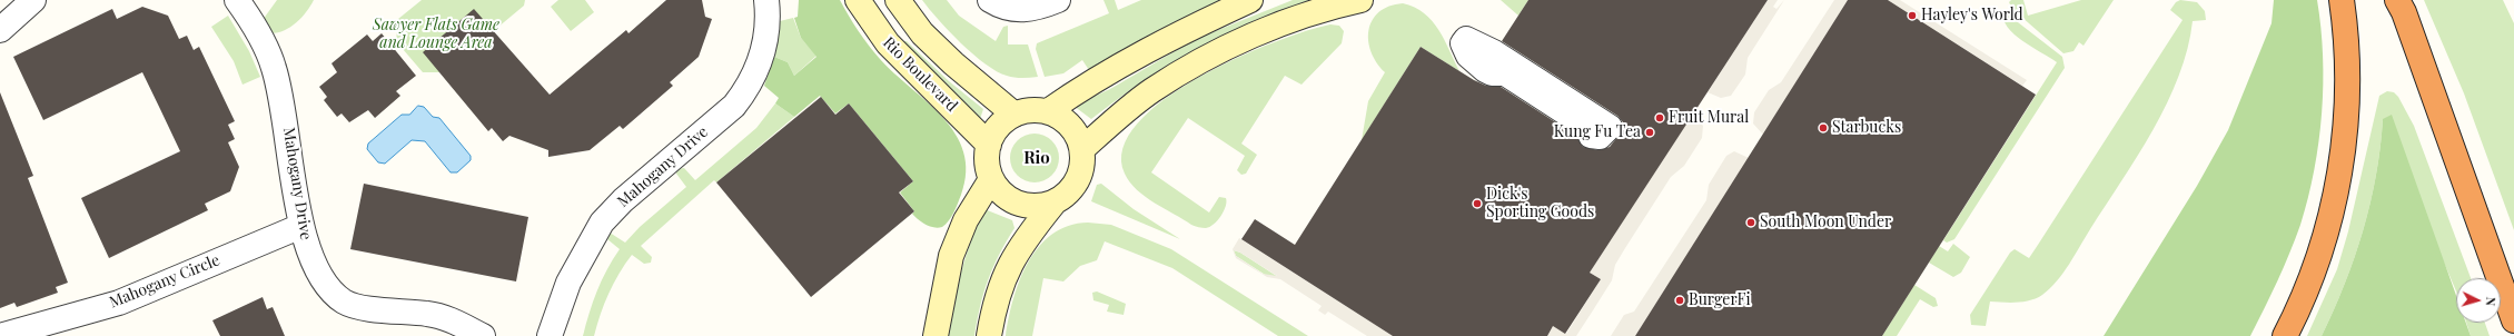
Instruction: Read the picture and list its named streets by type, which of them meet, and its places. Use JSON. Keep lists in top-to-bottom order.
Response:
{
  "streets": {
    "street": ["Rio Boulevard", "Mahogany Drive", "Mahogany Circle"]
  },
  "crossings": [
    ["Mahogany Drive", "Mahogany Circle"]
  ],
  "districts": ["Rio"],
  "parks": ["Sawyer Flats Game and Lounge Area"],
  "places": [
    "Hayley's World",
    "Fruit Mural",
    "Starbucks",
    "Kung Fu Tea",
    "Dick's Sporting Goods",
    "South Moon Under",
    "BurgerFi"
  ],
  "north": "right"
}
